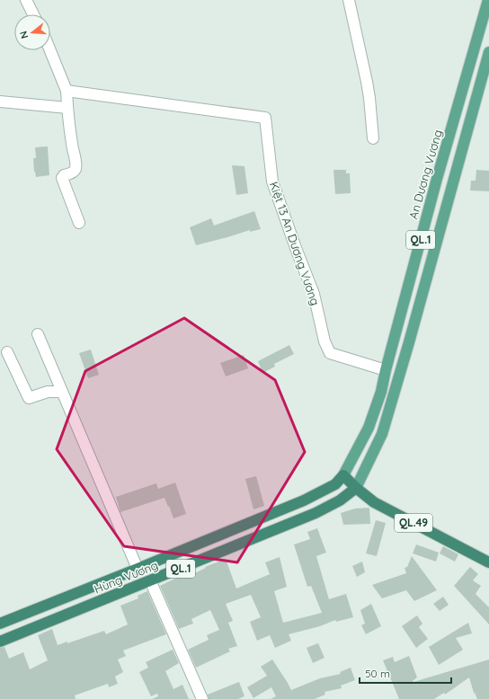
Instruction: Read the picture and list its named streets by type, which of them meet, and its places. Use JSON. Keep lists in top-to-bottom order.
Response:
{
  "streets": {
    "highway": ["QL.1", "QL.49", "Hùng Vương"],
    "main road": ["An Dương Vương"],
    "street": ["Kiệt 13 An Dương Vương"]
  },
  "crossings": [
    ["An Dương Vương", "Kiệt 13 An Dương Vương"],
    ["An Dương Vương", "QL.49"],
    ["An Dương Vương", "Hùng Vương"],
    ["QL.1", "QL.49"],
    ["QL.1", "Hùng Vương"],
    ["QL.49", "Hùng Vương"]
  ],
  "scale_bar": "50 m",
  "north": "left"
}
